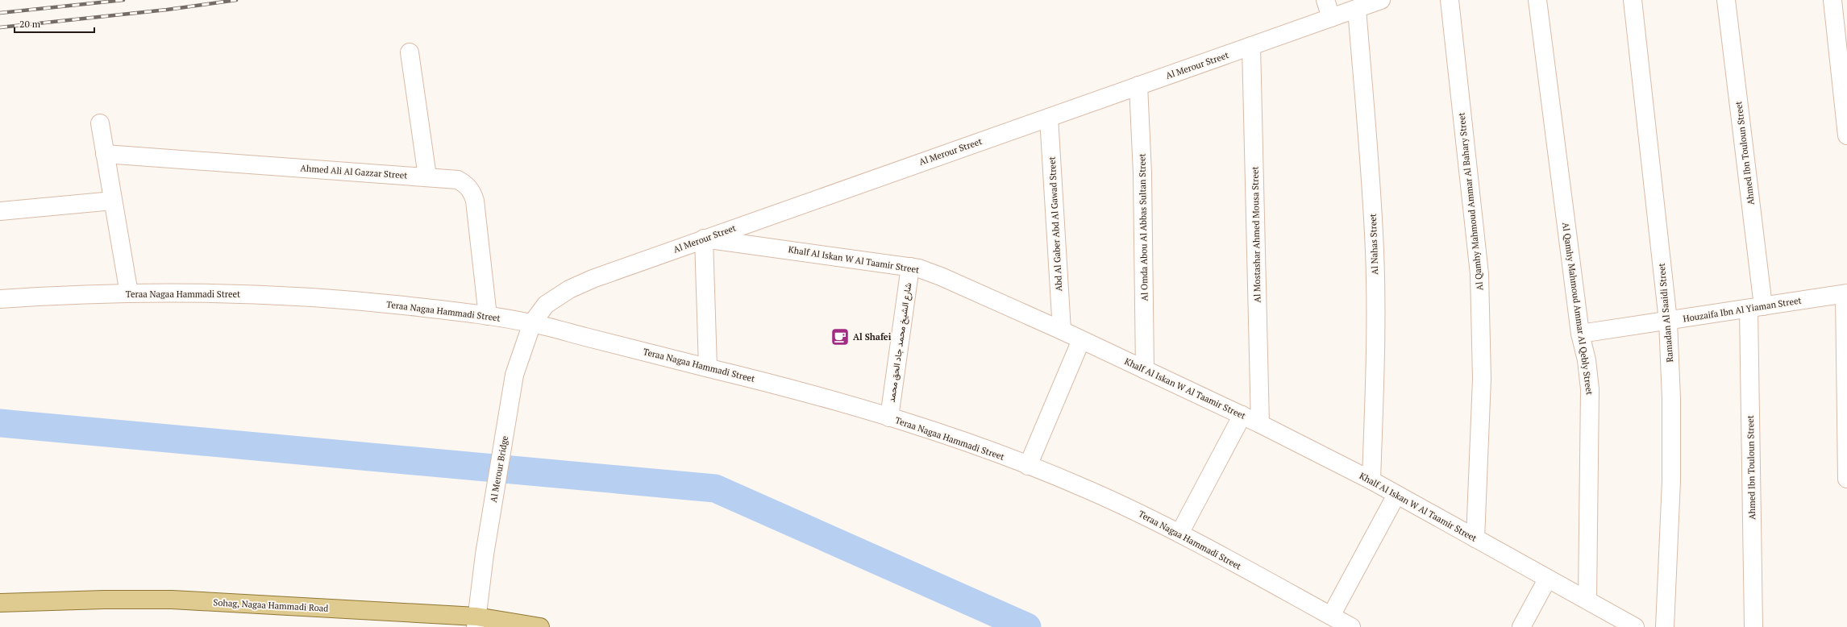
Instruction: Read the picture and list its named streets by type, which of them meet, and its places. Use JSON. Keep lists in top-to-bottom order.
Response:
{
  "streets": {
    "main road": ["Sohag, Nagaa Hammadi Road"],
    "street": [
      "Al Merour Street",
      "Ahmed Ibn Touloun Street",
      "Ahmed Ali Al Gazzar Street",
      "Al Qamhy Mahmoud Ammar Al Bahary Street",
      "Abd Al Gaber Abd Al Gawad Street",
      "Al Omda Abou Al Abbas Sultan Street",
      "Al Mostashar Ahmed Mousa Street",
      "Al Nahas Street",
      "Khalf Al Iskan W Al Taamir Street",
      "Teraa Nagaa Hammadi Street",
      "Al Qamhy Mahmoud Ammar Al Qebly Street",
      "Houzaifa Ibn Al Yiaman Street",
      "Ramadan Al Saaidi Street",
      "شارع الشيخ محمد جاد الحق محمد",
      "Al Merour Bridge"
    ]
  },
  "crossings": [
    ["Al Merour Street", "Abd Al Gaber Abd Al Gawad Street"],
    ["Al Merour Street", "Al Omda Abou Al Abbas Sultan Street"],
    ["Al Merour Street", "Al Mostashar Ahmed Mousa Street"],
    ["Al Merour Street", "Al Nahas Street"],
    ["Al Merour Street", "Khalf Al Iskan W Al Taamir Street"],
    ["Al Merour Street", "Teraa Nagaa Hammadi Street"],
    ["Al Merour Street", "Al Merour Bridge"],
    ["Ahmed Ibn Touloun Street", "Houzaifa Ibn Al Yiaman Street"],
    ["Ahmed Ali Al Gazzar Street", "Teraa Nagaa Hammadi Street"],
    ["Al Qamhy Mahmoud Ammar Al Bahary Street", "Khalf Al Iskan W Al Taamir Street"],
    ["Abd Al Gaber Abd Al Gawad Street", "Khalf Al Iskan W Al Taamir Street"],
    ["Al Omda Abou Al Abbas Sultan Street", "Khalf Al Iskan W Al Taamir Street"],
    ["Al Mostashar Ahmed Mousa Street", "Khalf Al Iskan W Al Taamir Street"],
    ["Al Nahas Street", "Khalf Al Iskan W Al Taamir Street"],
    ["Khalf Al Iskan W Al Taamir Street", "Al Qamhy Mahmoud Ammar Al Qebly Street"],
    ["Khalf Al Iskan W Al Taamir Street", "شارع الشيخ محمد جاد الحق محمد"],
    ["Teraa Nagaa Hammadi Street", "شارع الشيخ محمد جاد الحق محمد"],
    ["Teraa Nagaa Hammadi Street", "Al Merour Bridge"],
    ["Al Qamhy Mahmoud Ammar Al Qebly Street", "Houzaifa Ibn Al Yiaman Street"],
    ["Houzaifa Ibn Al Yiaman Street", "Ramadan Al Saaidi Street"],
    ["Al Merour Bridge", "Sohag, Nagaa Hammadi Road"]
  ],
  "places": {
    "cafe": ["Al Shafei"]
  },
  "scale_bar": "20 m"
}
